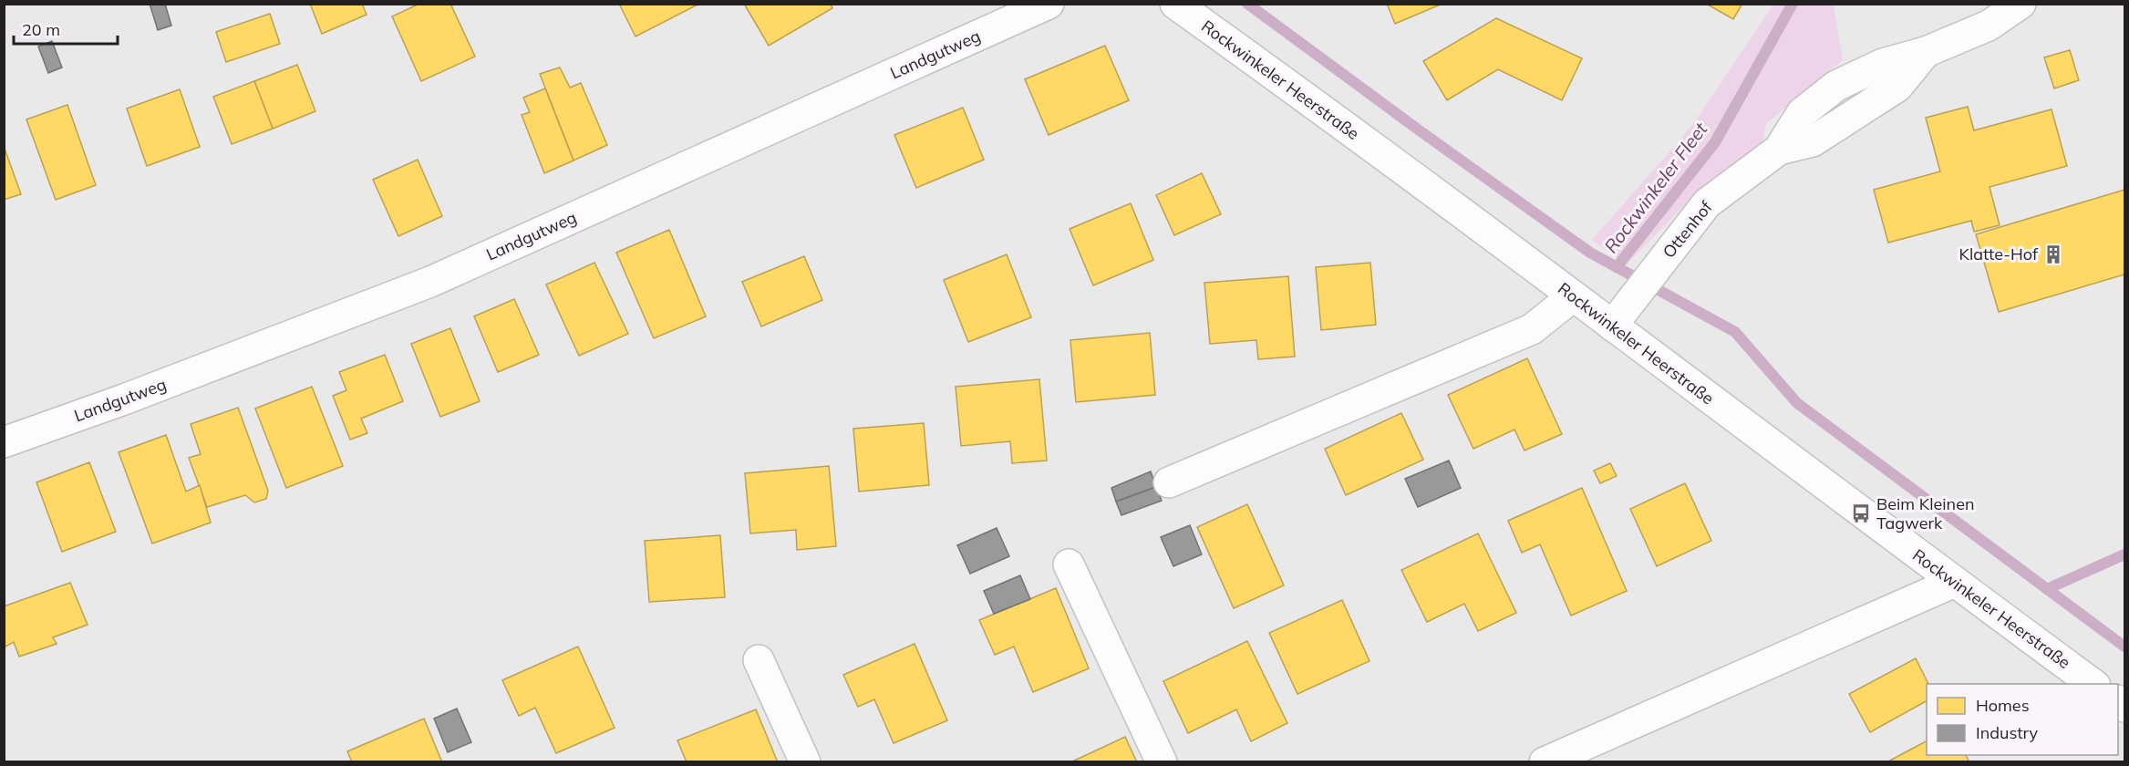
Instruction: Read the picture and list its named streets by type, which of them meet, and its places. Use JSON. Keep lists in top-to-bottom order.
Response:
{
  "streets": {
    "street": ["Landgutweg", "Rockwinkeler Heerstraße", "Ottenhof"]
  },
  "crossings": [
    ["Rockwinkeler Heerstraße", "Ottenhof"]
  ],
  "water": ["Rockwinkeler Fleet"],
  "places": {
    "building": ["Klatte-Hof"],
    "bus stop": ["Beim Kleinen Tagwerk"]
  },
  "legend": ["Homes", "Industry"],
  "scale_bar": "20 m"
}
